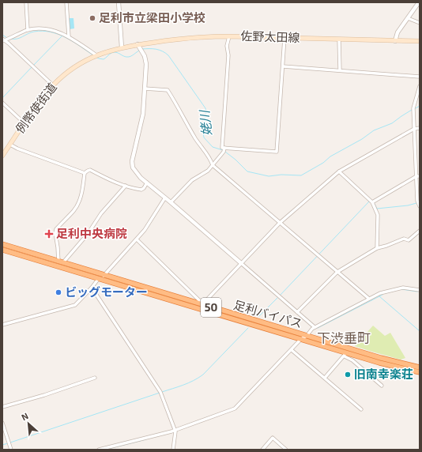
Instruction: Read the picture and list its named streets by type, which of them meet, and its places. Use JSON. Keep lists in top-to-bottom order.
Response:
{
  "streets": {
    "highway": ["50", "足利バイパス"],
    "main road": ["佐野太田線", "例幣使街道"]
  },
  "crossings": [
    ["佐野太田線", "例幣使街道"]
  ],
  "districts": ["下渋垂町"],
  "water": ["姥川"],
  "places": {
    "other": ["足利市立梁田小学校", "ビッグモーター", "旧南幸楽荘"],
    "health": ["足利中央病院"]
  },
  "north": "top left"
}
